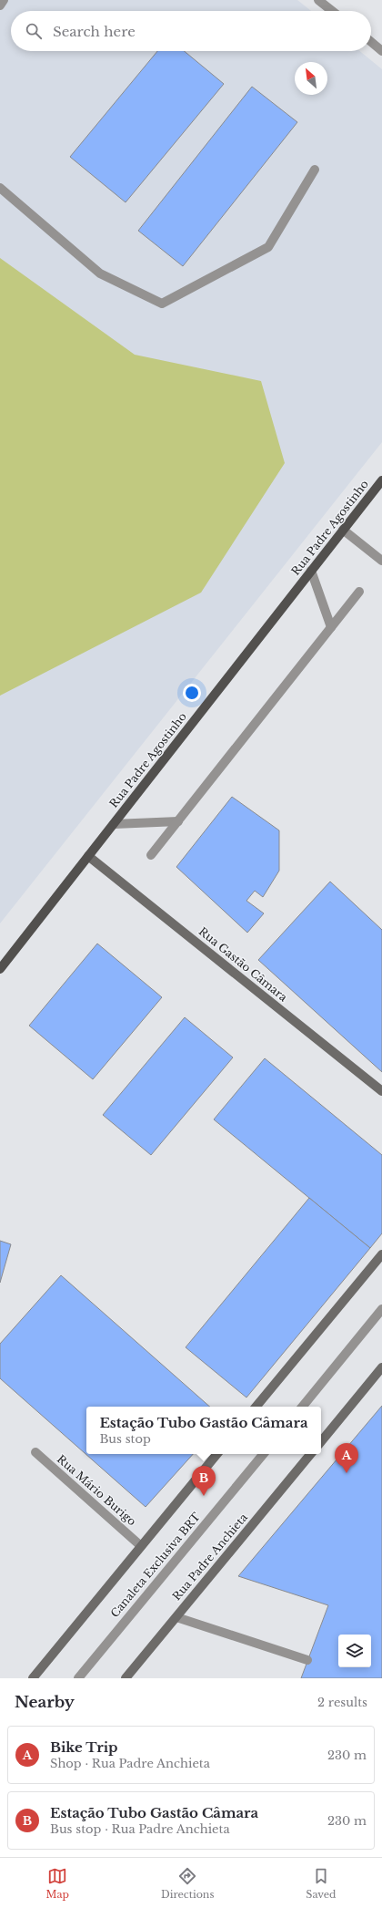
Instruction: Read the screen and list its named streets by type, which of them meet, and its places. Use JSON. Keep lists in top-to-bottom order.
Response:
{
  "streets": {
    "main road": ["Rua Padre Agostinho"],
    "street": [
      "Rua Gastão Câmara",
      "Rua Mário Burigo",
      "Rua Padre Anchieta",
      "Canaleta Exclusiva BRT"
    ]
  },
  "crossings": [
    ["Rua Padre Agostinho", "Rua Gastão Câmara"]
  ],
  "north": "top left",
  "page": {
    "search": "Search here",
    "popup": ["Estação Tubo Gastão Câmara", "Bus stop"],
    "pins": ["A", "B"],
    "heading": ["Nearby", "2 results"],
    "list": [
      {
        "mark": "A",
        "name": "Bike Trip",
        "note": "Shop · Rua Padre Anchieta",
        "value": "230 m"
      },
      {
        "mark": "B",
        "name": "Estação Tubo Gastão Câmara",
        "note": "Bus stop · Rua Padre Anchieta",
        "value": "230 m"
      }
    ],
    "nav": ["Map", "Directions", "Saved"]
  }
}
